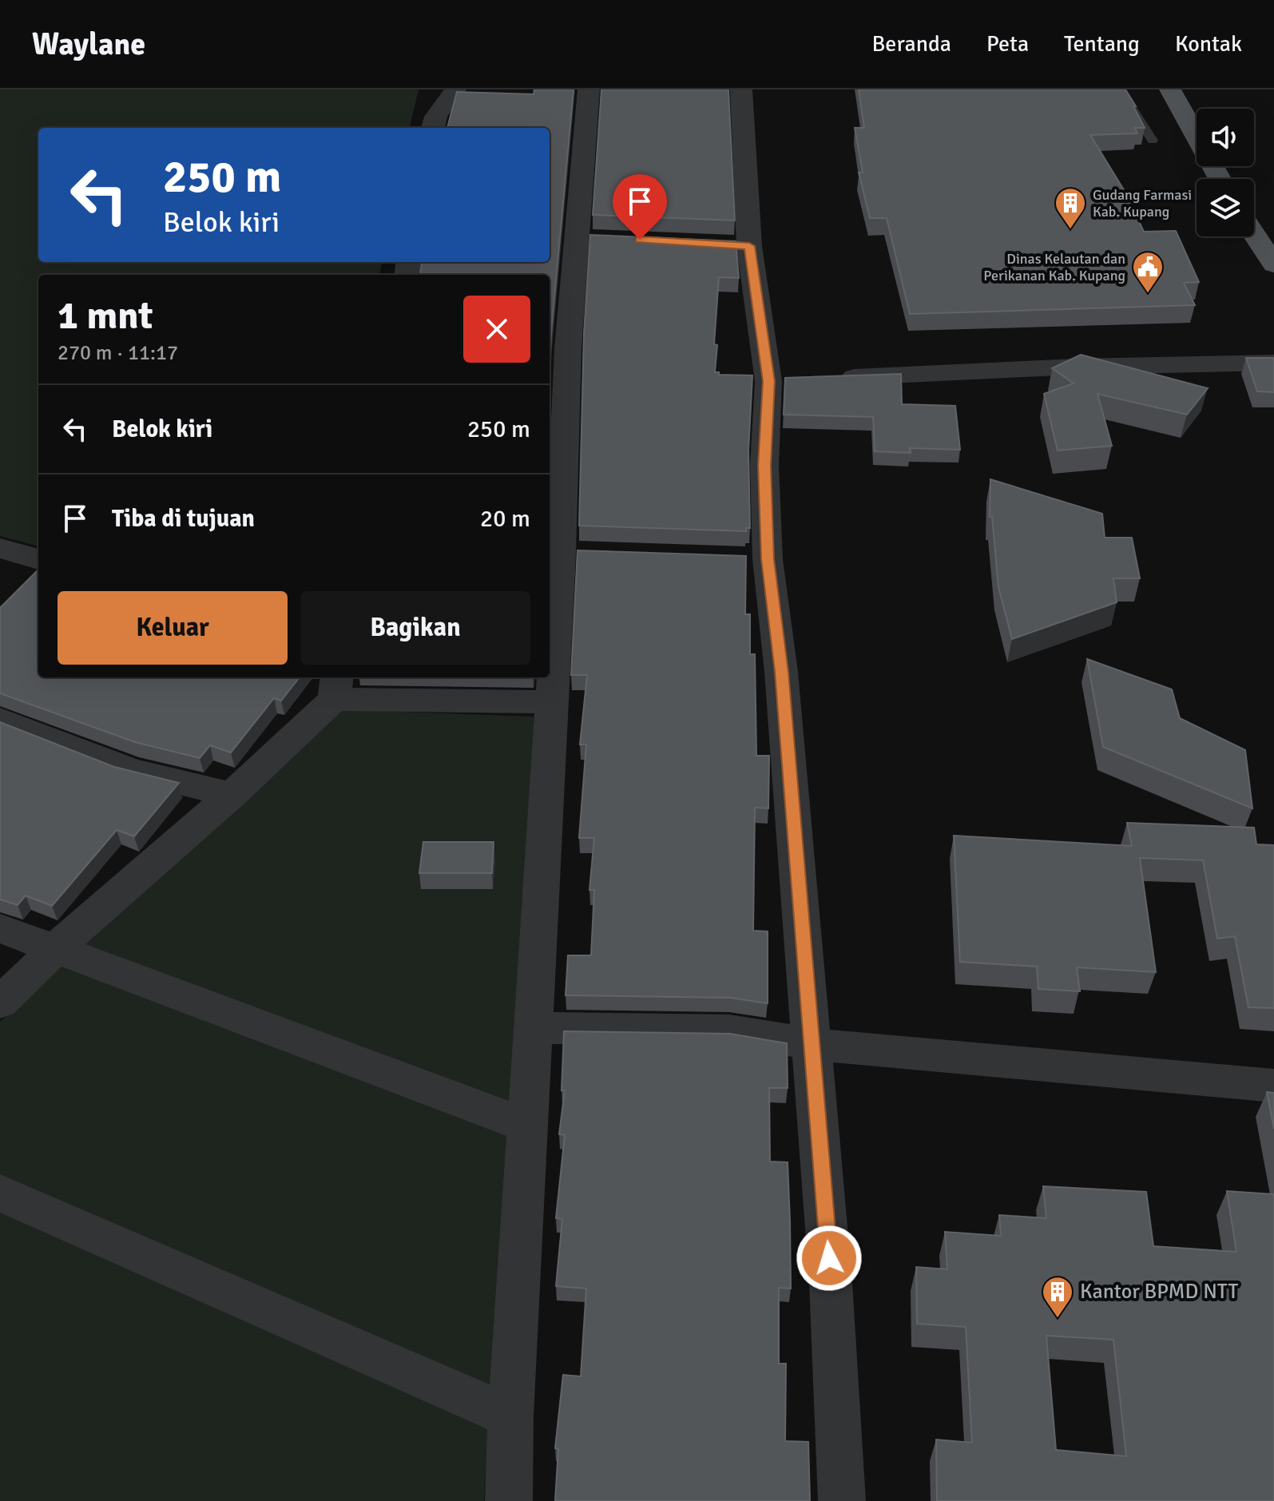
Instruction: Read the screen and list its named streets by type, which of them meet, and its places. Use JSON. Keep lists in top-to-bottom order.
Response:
{
  "places": {
    "building": ["Gudang Farmasi Kab. Kupang", "Kantor BPMD NTT"],
    "public building": ["Dinas Kelautan dan Perikanan Kab. Kupang"]
  },
  "page": {
    "header": "Waylane",
    "nav": [
      "Beranda",
      "Peta",
      "Tentang",
      "Kontak"
    ],
    "turn": ["250 m", "Belok kiri"],
    "heading": ["1 mnt", "270 m · 11:17"],
    "list": [
      {
        "name": "Belok kiri",
        "value": "250 m"
      },
      {
        "name": "Tiba di tujuan",
        "value": "20 m"
      }
    ],
    "buttons": ["Keluar", "Bagikan"]
  }
}
